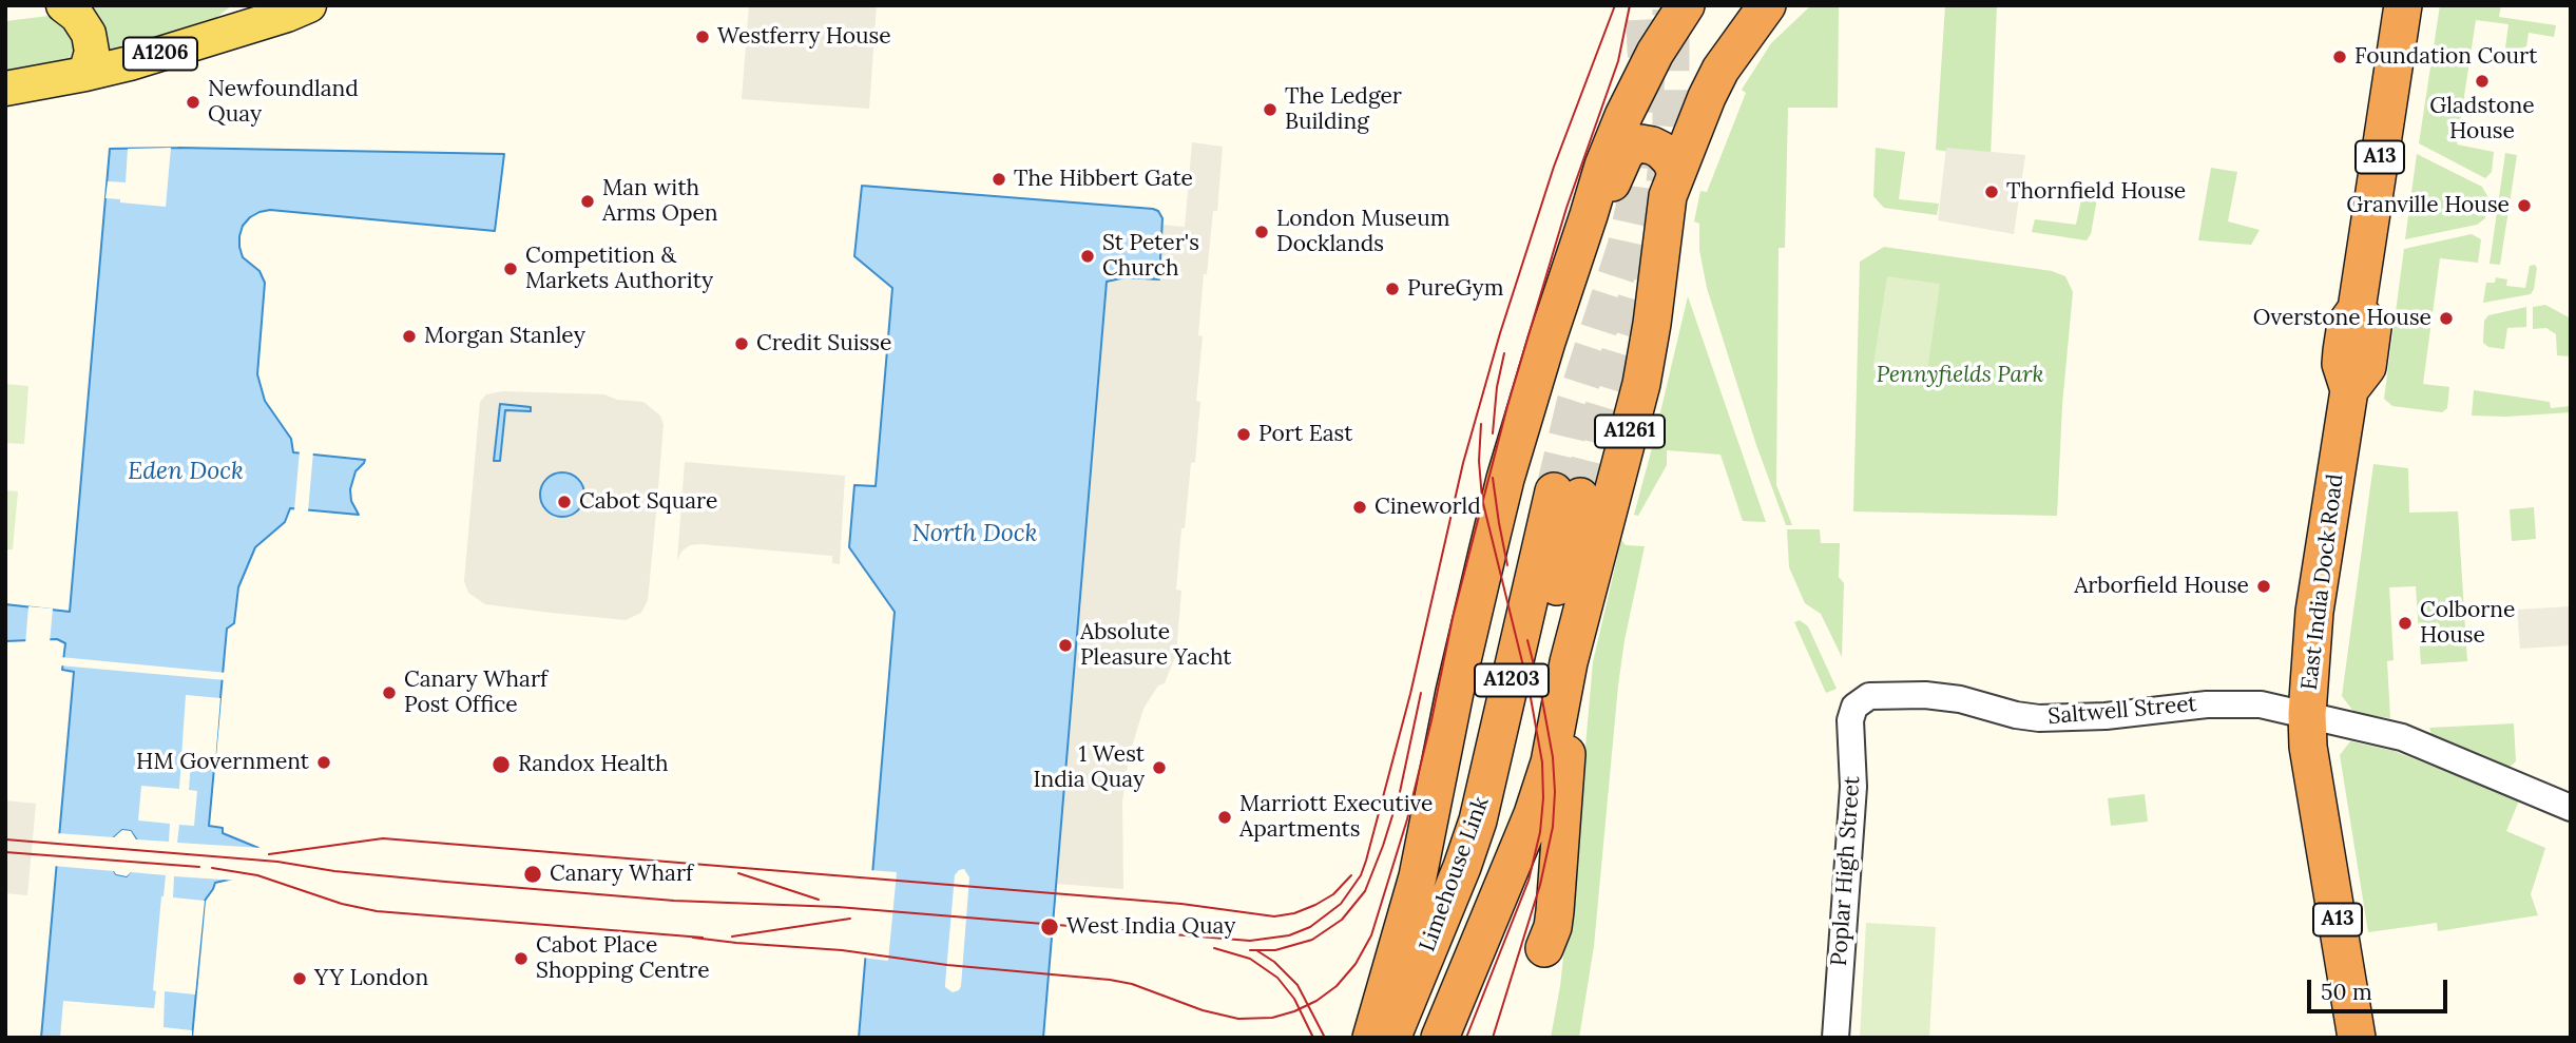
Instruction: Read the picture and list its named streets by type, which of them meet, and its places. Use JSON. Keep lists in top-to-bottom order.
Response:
{
  "streets": {
    "highway": [
      "A13",
      "A1261",
      "East India Dock Road",
      "A1203",
      "Limehouse Link"
    ],
    "main road": ["A1206"],
    "street": ["Saltwell Street", "Poplar High Street"]
  },
  "crossings": [
    ["East India Dock Road", "Saltwell Street"],
    ["Saltwell Street", "Poplar High Street"]
  ],
  "water": ["Eden Dock", "North Dock"],
  "parks": ["Pennyfields Park"],
  "places": [
    "Westferry House",
    "Foundation Court",
    "Gladstone House",
    "Newfoundland Quay",
    "The Ledger Building",
    "The Hibbert Gate",
    "Thornfield House",
    "Man with Arms Open",
    "Granville House",
    "London Museum Docklands",
    "St Peter's Church",
    "Competition & Markets Authority",
    "PureGym",
    "Overstone House",
    "Morgan Stanley",
    "Credit Suisse",
    "Port East",
    "Cabot Square",
    "Cineworld",
    "Arborfield House",
    "Colborne House",
    "Absolute Pleasure Yacht",
    "Canary Wharf Post Office",
    "HM Government",
    "Randox Health",
    "1 West India Quay",
    "Marriott Executive Apartments",
    "Canary Wharf",
    "West India Quay",
    "Cabot Place Shopping Centre",
    "YY London"
  ],
  "scale_bar": "50 m"
}
